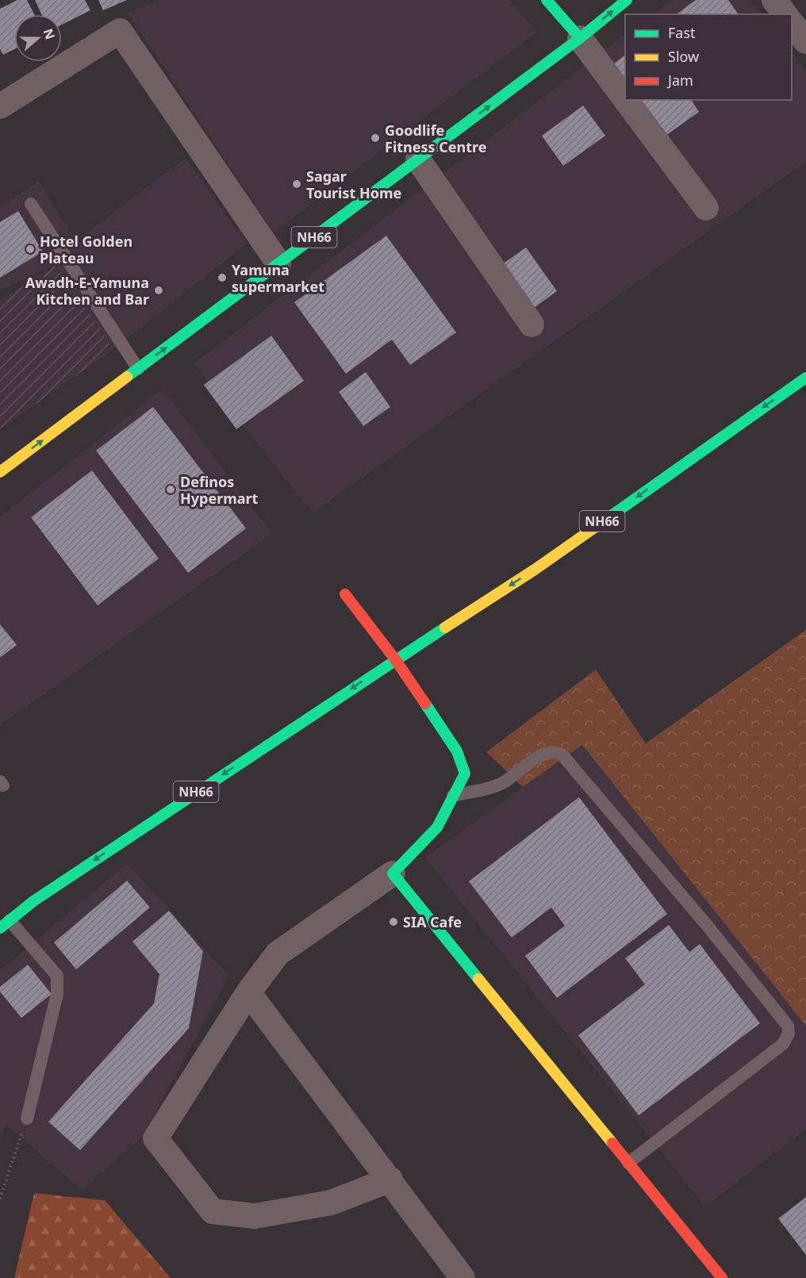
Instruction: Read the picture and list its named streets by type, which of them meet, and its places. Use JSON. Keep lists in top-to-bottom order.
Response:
{
  "streets": {
    "main road": ["NH66"]
  },
  "places": [
    "Goodlife Fitness Centre",
    "Sagar Tourist Home",
    "Hotel Golden Plateau",
    "Yamuna supermarket",
    "Awadh-E-Yamuna Kitchen and Bar",
    "Definos Hypermart",
    "SIA Cafe"
  ],
  "legend": ["Fast", "Slow", "Jam"],
  "north": "right"
}
